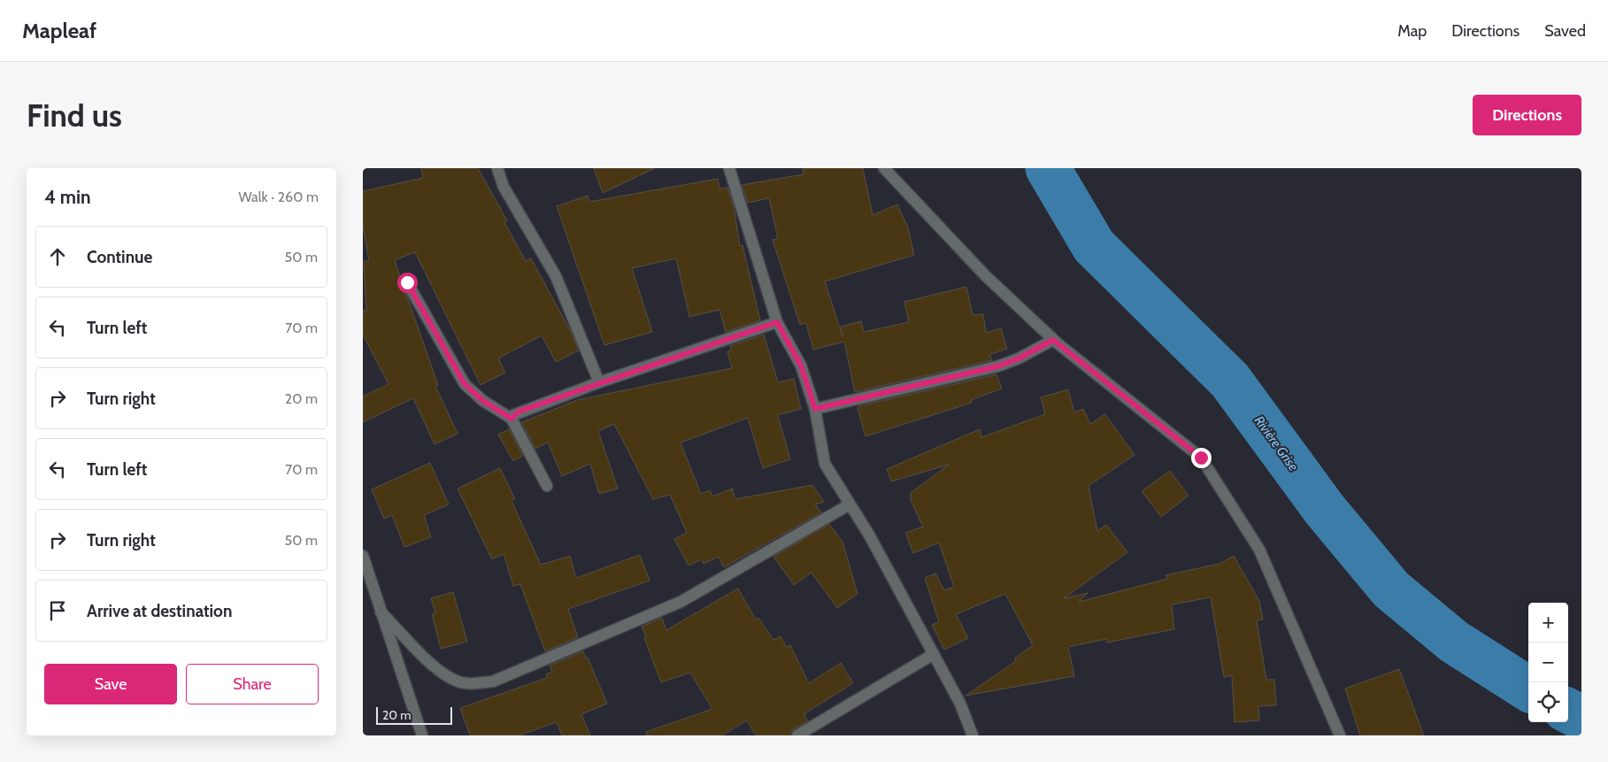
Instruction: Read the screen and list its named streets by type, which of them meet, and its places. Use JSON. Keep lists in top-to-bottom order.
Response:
{
  "water": ["Rivière Grise"],
  "scale_bar": "20 m",
  "page": {
    "header": "Mapleaf",
    "nav": ["Map", "Directions", "Saved"],
    "buttons": [
      "Directions",
      ["Save", "Share"]
    ],
    "title": "Find us",
    "heading": ["4 min", "Walk · 260 m"],
    "list": [
      ["Continue", "50 m"],
      ["Turn left", "70 m"],
      ["Turn right", "20 m"],
      ["Turn left", "70 m"],
      ["Turn right", "50 m"],
      "Arrive at destination"
    ],
    "map_buttons": ["+", "−"],
    "scale": "20 m"
  }
}
